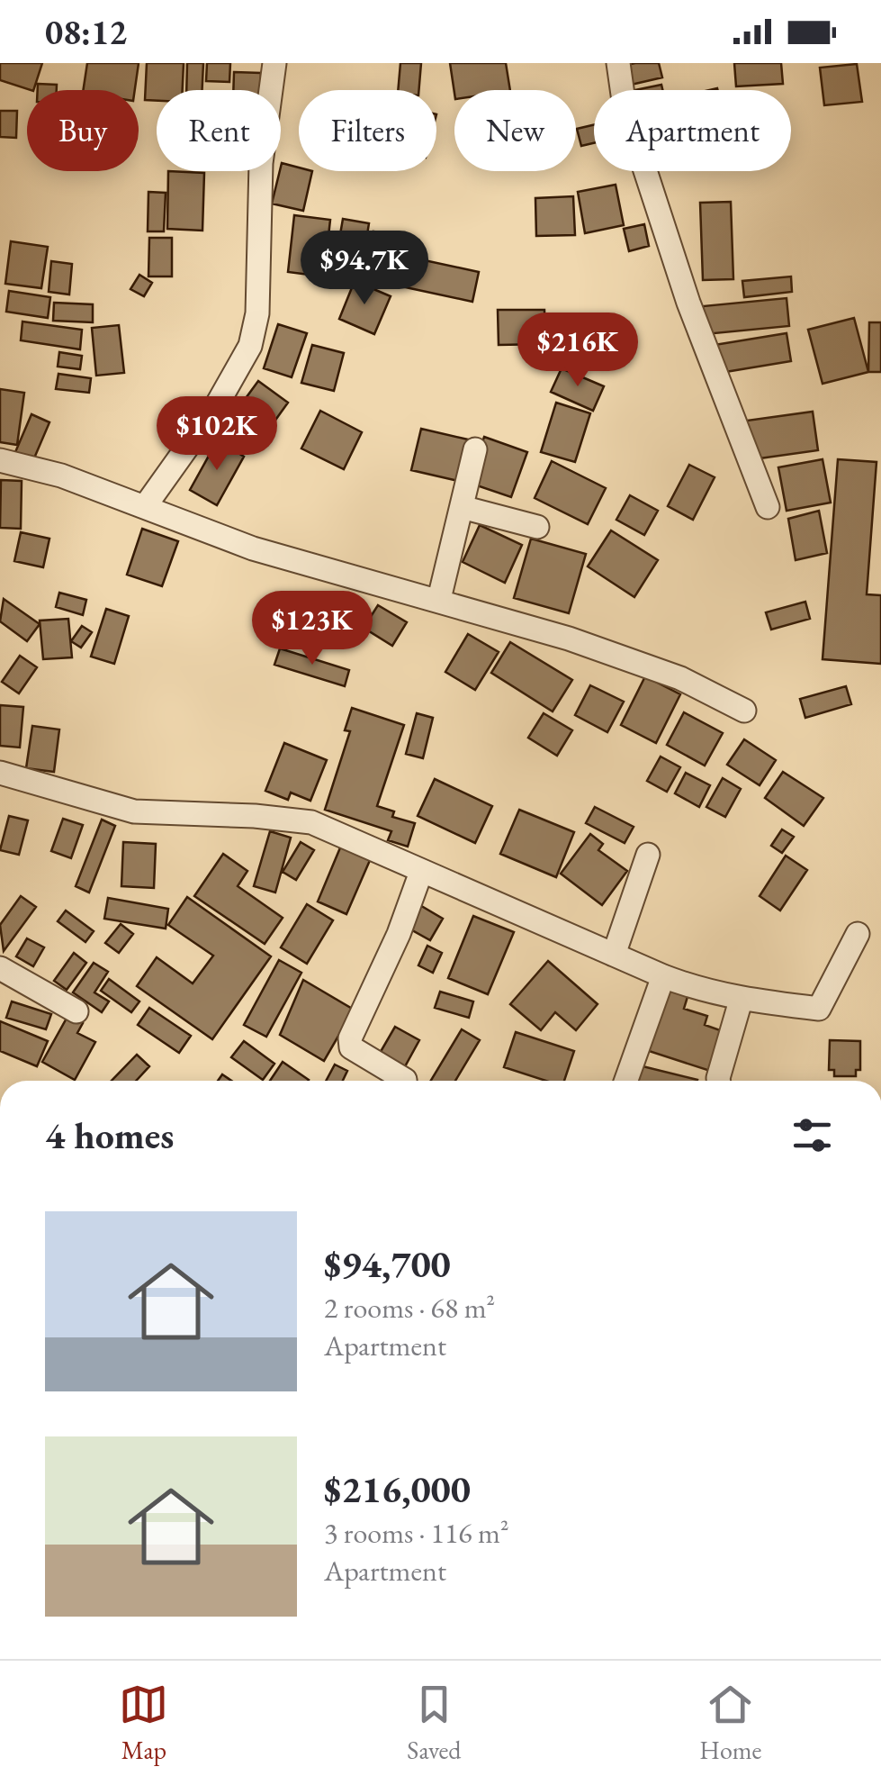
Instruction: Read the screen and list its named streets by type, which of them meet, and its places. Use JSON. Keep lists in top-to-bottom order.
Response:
{
  "page": {
    "status": "08:12",
    "chip": [
      "Buy",
      "Rent",
      "Filters",
      "New",
      "Apartment"
    ],
    "price": [
      "$94.7K",
      "$216K",
      "$102K",
      "$123K"
    ],
    "heading": "4 homes",
    "list": [
      {
        "name": "$94,700",
        "note": "2 rooms · 68 m² · Apartment"
      },
      {
        "name": "$216,000",
        "note": "3 rooms · 116 m² · Apartment"
      }
    ],
    "tabs": ["Map", "Saved", "Home"]
  }
}
